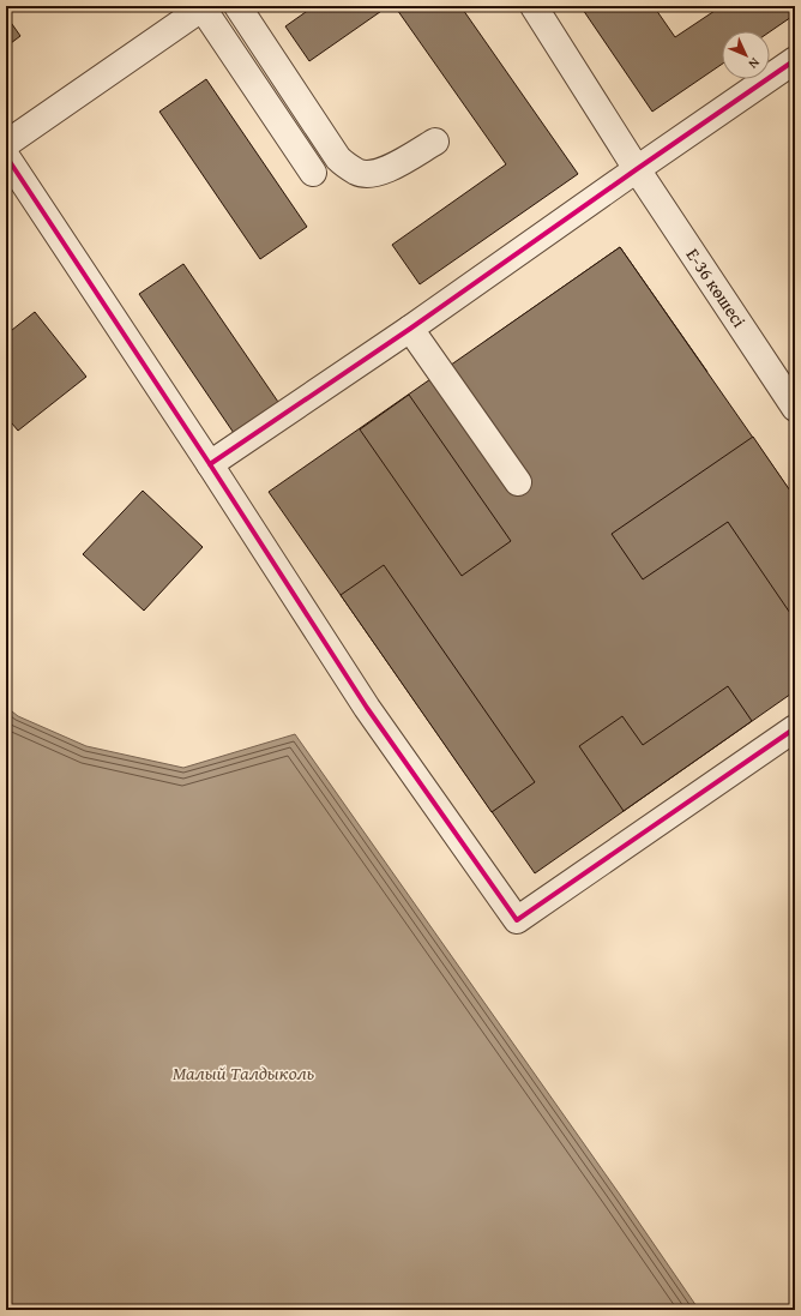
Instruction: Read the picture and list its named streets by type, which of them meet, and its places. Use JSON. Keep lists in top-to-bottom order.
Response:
{
  "streets": {
    "street": ["Е-36 көшесі"]
  },
  "water": ["Малый Талдыколь"],
  "north": "bottom right"
}
